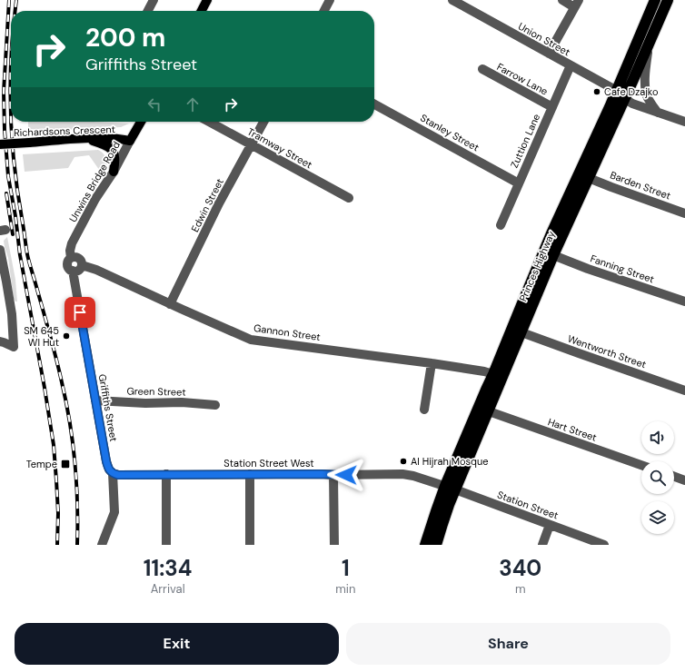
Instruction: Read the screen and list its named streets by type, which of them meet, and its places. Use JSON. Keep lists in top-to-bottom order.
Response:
{
  "streets": {
    "highway": ["Princes Highway"],
    "main road": ["Richardsons Crescent", "Unwins Bridge Road"],
    "street": [
      "Union Street",
      "Farrow Lane",
      "Stanley Street",
      "Zuttion Lane",
      "Tramway Street",
      "Barden Street",
      "Edwin Street",
      "Fanning Street",
      "Gannon Street",
      "Wentworth Street",
      "Green Street",
      "Griffiths Street",
      "Hart Street",
      "Station Street West",
      "Station Street"
    ]
  },
  "crossings": [
    ["Union Street", "Zuttion Lane"],
    ["Union Street", "Princes Highway"],
    ["Farrow Lane", "Zuttion Lane"],
    ["Richardsons Crescent", "Unwins Bridge Road"],
    ["Stanley Street", "Zuttion Lane"],
    ["Tramway Street", "Edwin Street"],
    ["Unwins Bridge Road", "Gannon Street"],
    ["Unwins Bridge Road", "Griffiths Street"],
    ["Barden Street", "Princes Highway"],
    ["Edwin Street", "Gannon Street"],
    ["Princes Highway", "Fanning Street"],
    ["Princes Highway", "Gannon Street"],
    ["Princes Highway", "Wentworth Street"],
    ["Princes Highway", "Hart Street"],
    ["Princes Highway", "Station Street West"],
    ["Princes Highway", "Station Street"],
    ["Gannon Street", "Griffiths Street"],
    ["Green Street", "Griffiths Street"],
    ["Griffiths Street", "Station Street West"],
    ["Station Street West", "Station Street"]
  ],
  "places": {
    "other": ["Cafe Dzajko", "SM 645 WI Hut", "Al Hijrah Mosque"],
    "transit": ["Tempe"]
  },
  "page": {
    "turn": ["200 m", "Griffiths Street"],
    "eta": [
      "11:34",
      "Arrival",
      "1",
      "min",
      "340",
      "m"
    ],
    "buttons": ["Exit", "Share"]
  }
}
